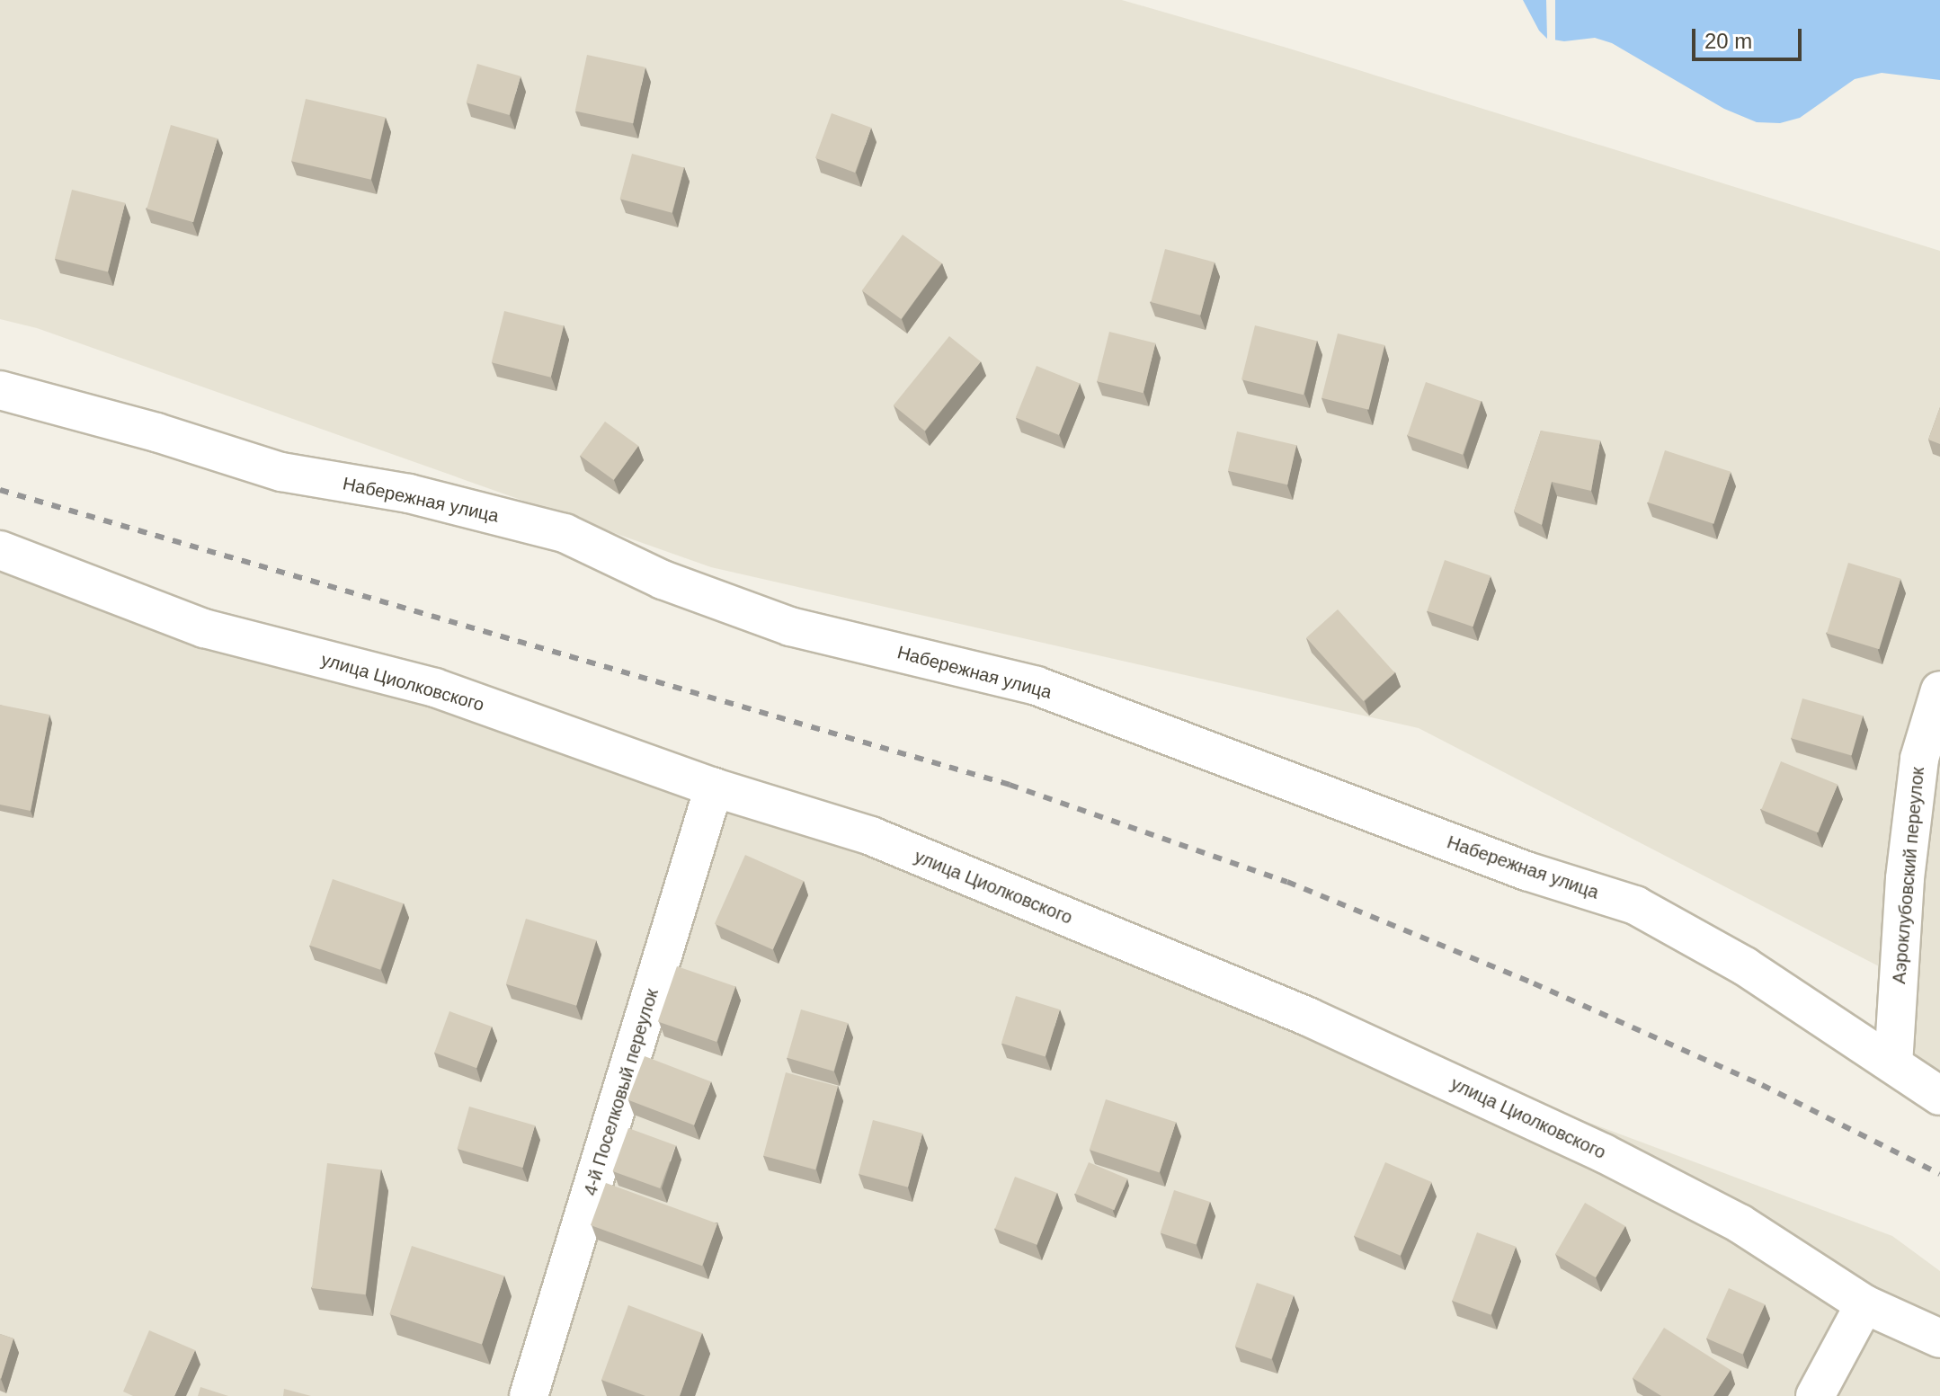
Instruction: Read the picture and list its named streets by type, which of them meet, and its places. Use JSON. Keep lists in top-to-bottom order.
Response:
{
  "streets": {
    "street": [
      "Набережная улица",
      "улица Циолковского",
      "Аэроклубовский переулок",
      "4-й Поселковый переулок"
    ]
  },
  "crossings": [
    ["Набережная улица", "Аэроклубовский переулок"],
    ["улица Циолковского", "4-й Поселковый переулок"]
  ],
  "scale_bar": "20 m"
}
